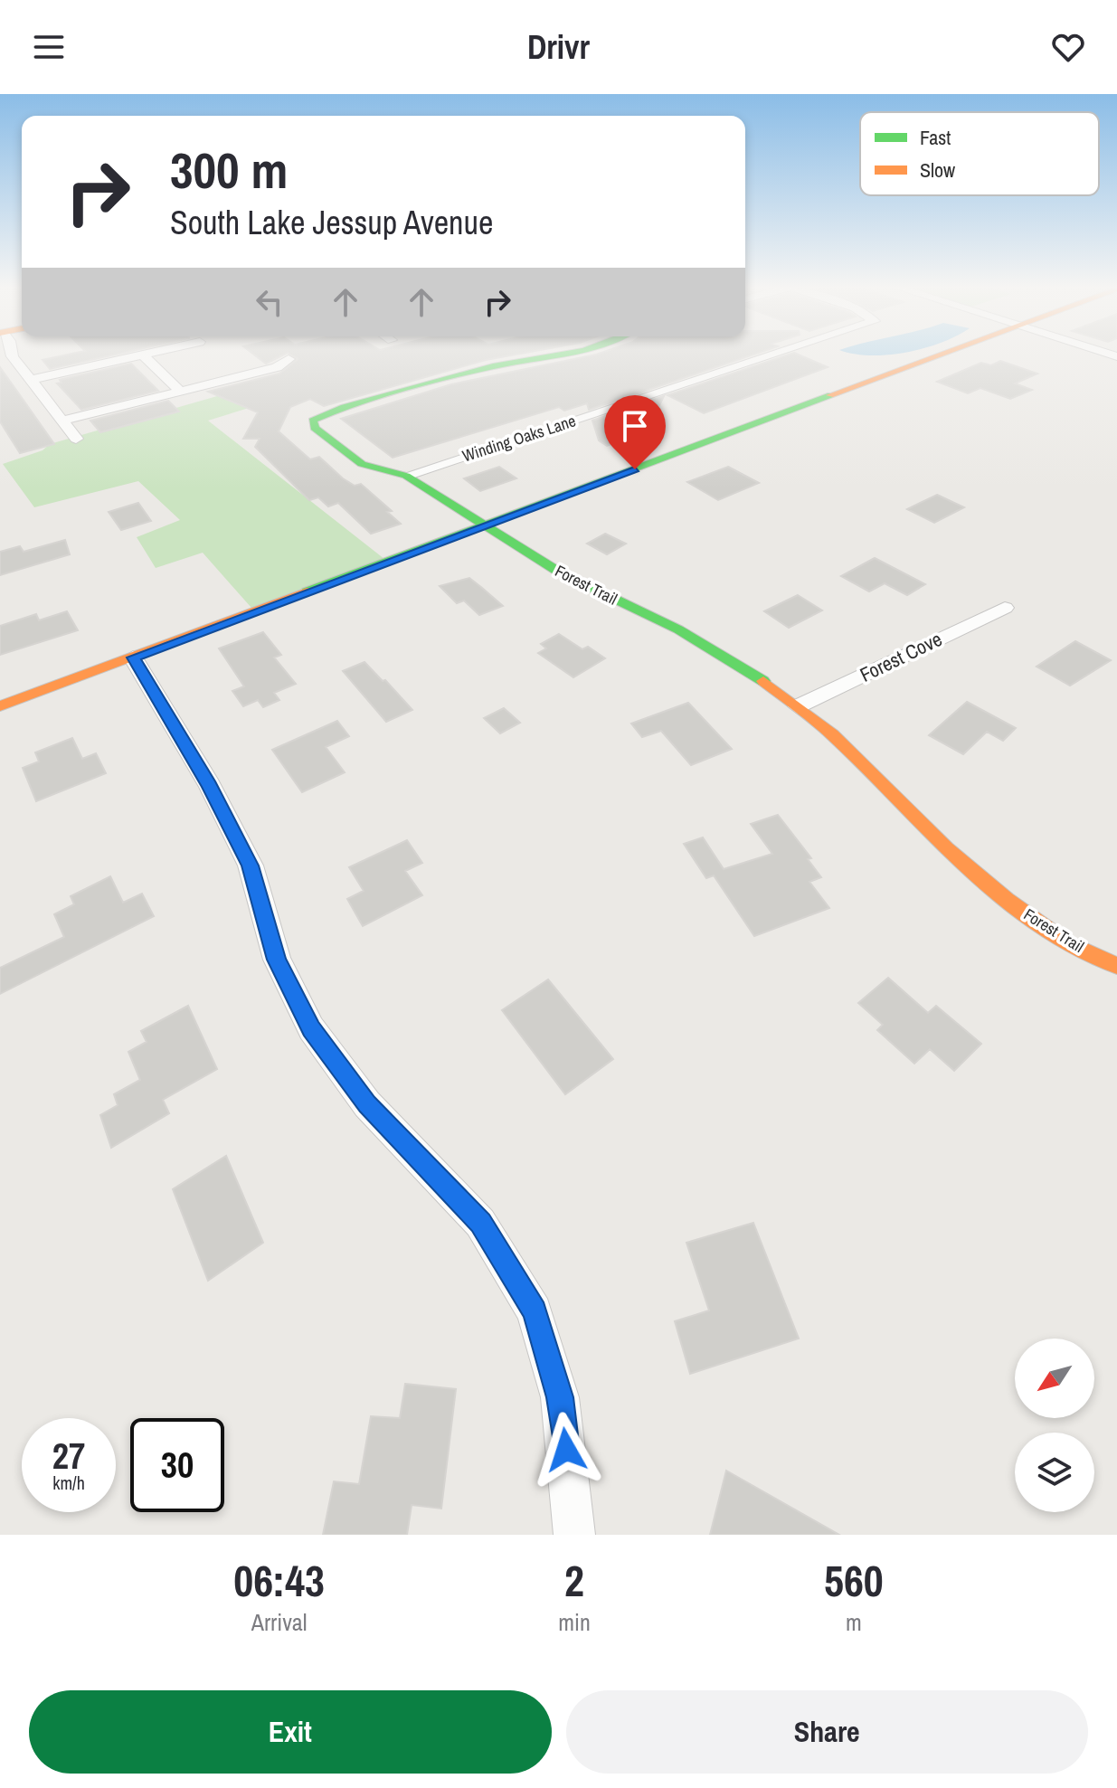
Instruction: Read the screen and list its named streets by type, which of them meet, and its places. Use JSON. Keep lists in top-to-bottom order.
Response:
{
  "streets": {
    "street": ["Winding Oaks Lane", "Forest Trail", "Forest Cove"]
  },
  "crossings": [
    ["Winding Oaks Lane", "Forest Trail"],
    ["Forest Trail", "Forest Cove"]
  ],
  "legend": ["Fast", "Slow"],
  "north": "bottom left",
  "page": {
    "header": "Drivr",
    "turn": ["300 m", "South Lake Jessup Avenue"],
    "speed": "27 km/h",
    "limit": "30",
    "eta": [
      "06:43",
      "Arrival",
      "2",
      "min",
      "560",
      "m"
    ],
    "buttons": ["Exit", "Share"]
  }
}
